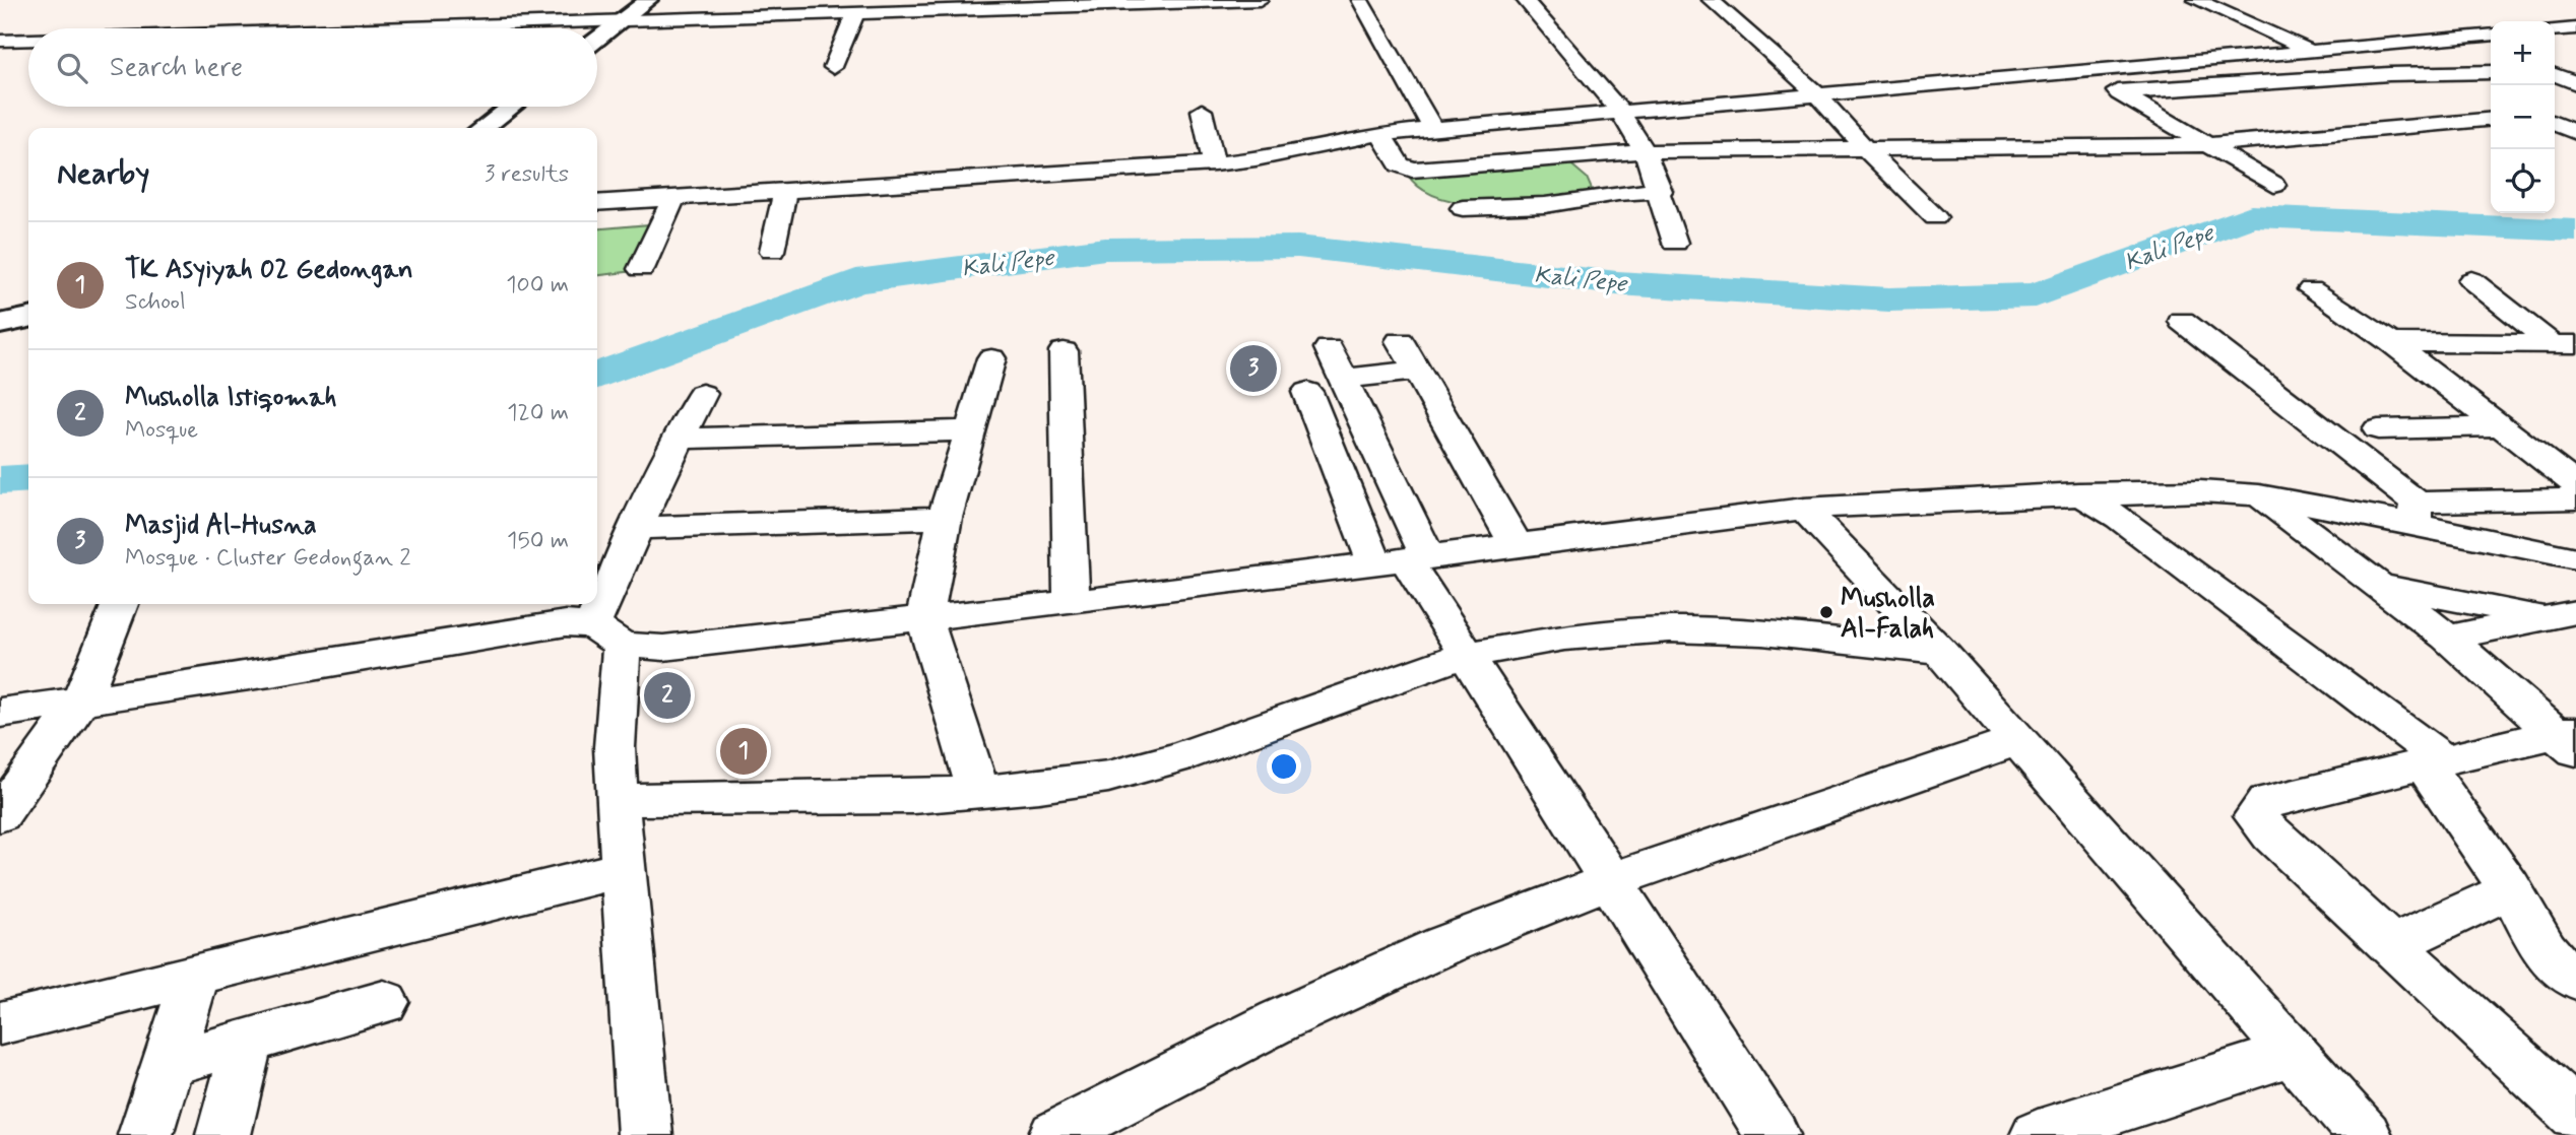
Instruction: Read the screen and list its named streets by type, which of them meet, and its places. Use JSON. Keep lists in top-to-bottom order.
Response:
{
  "water": ["Kali Pepe"],
  "places": ["Musholla Al-Falah"],
  "page": {
    "map_buttons": ["+", "−"],
    "search": "Search here",
    "heading": ["Nearby", "3 results"],
    "list": [
      {
        "mark": "1",
        "name": "TK Asyiyah 02 Gedongan",
        "note": "School",
        "value": "100 m"
      },
      {
        "mark": "2",
        "name": "Musholla Istiqomah",
        "note": "Mosque",
        "value": "120 m"
      },
      {
        "mark": "3",
        "name": "Masjid Al-Husna",
        "note": "Mosque · Cluster Gedongan 2",
        "value": "150 m"
      }
    ],
    "pins": ["3", "2", "1"]
  }
}
